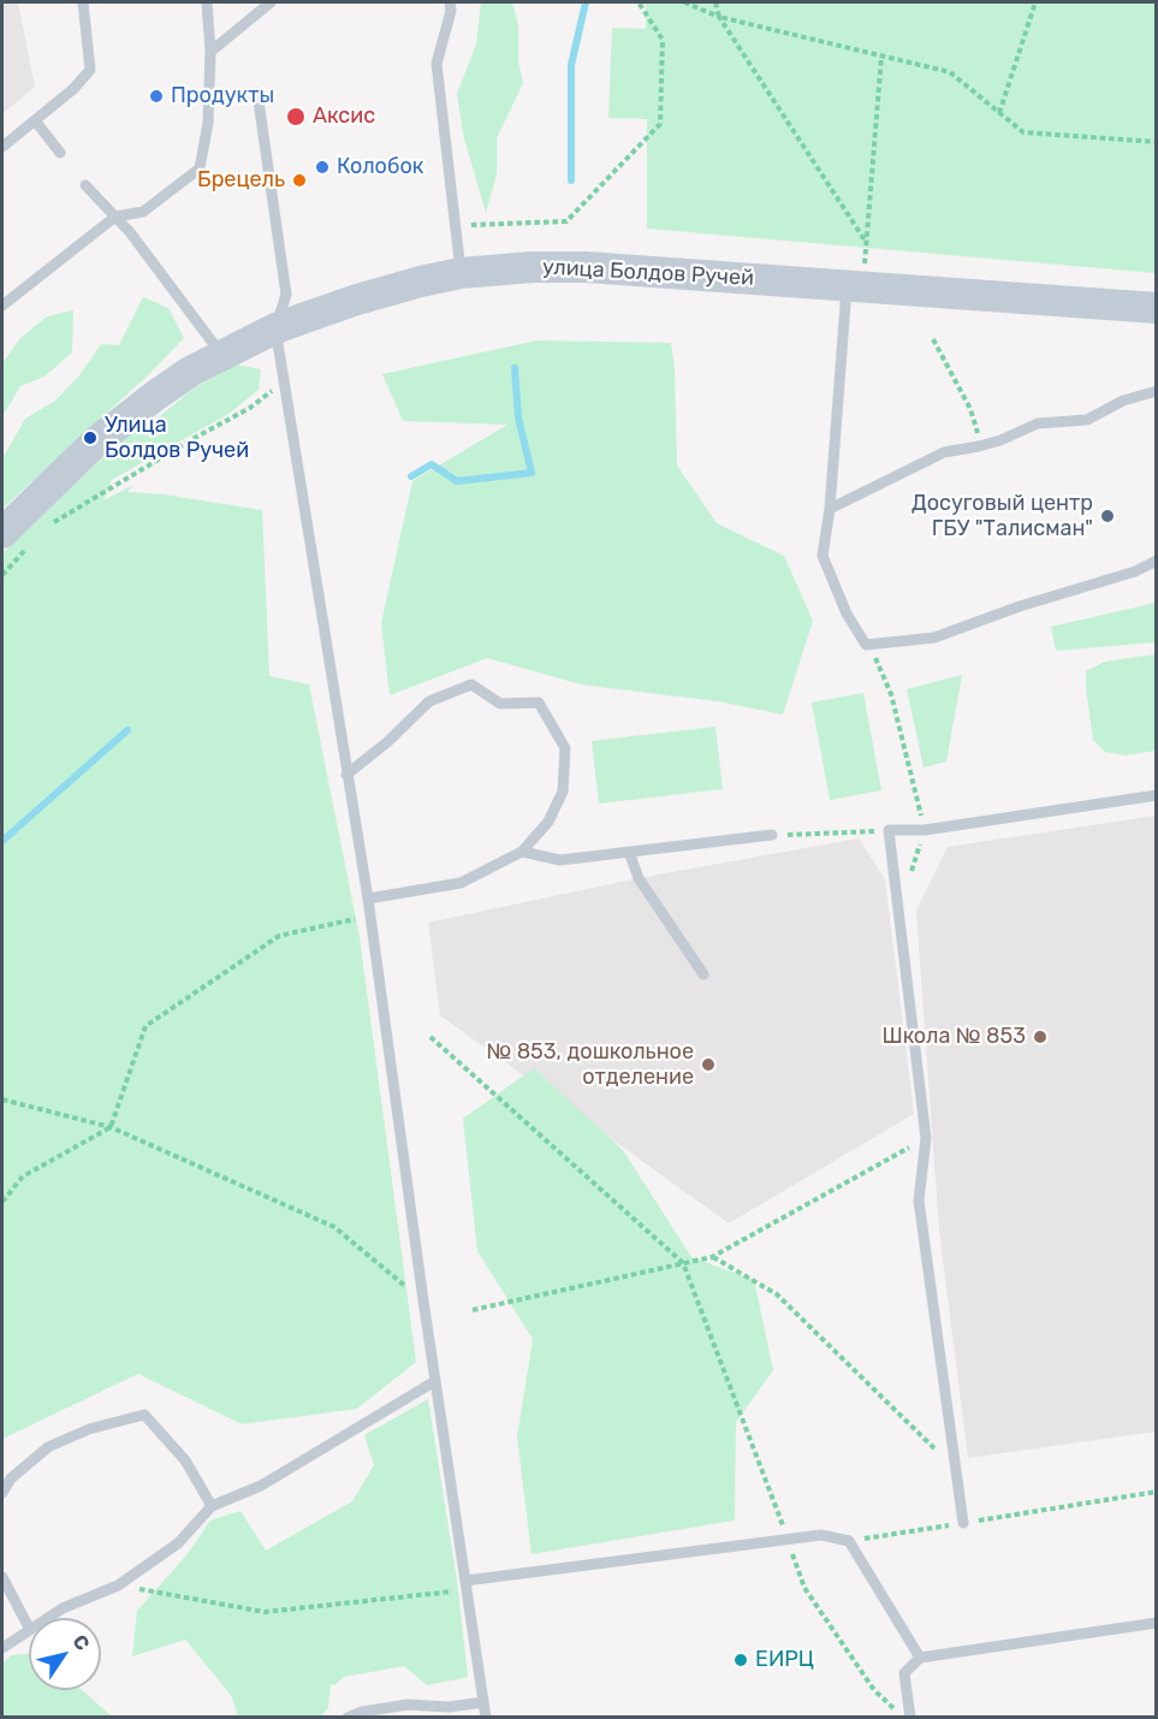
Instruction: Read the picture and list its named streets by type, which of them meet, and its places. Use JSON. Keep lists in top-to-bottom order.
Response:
{
  "streets": {
    "street": ["улица Болдов Ручей"]
  },
  "places": [
    "Продукты",
    "Аксис",
    "Колобок",
    "Брецель",
    "Улица Болдов Ручей",
    "Досуговый центр ГБУ \"Талисман\"",
    "Школа № 853",
    "№ 853, дошкольное отделение",
    "ЕИРЦ"
  ],
  "north": "top right"
}
